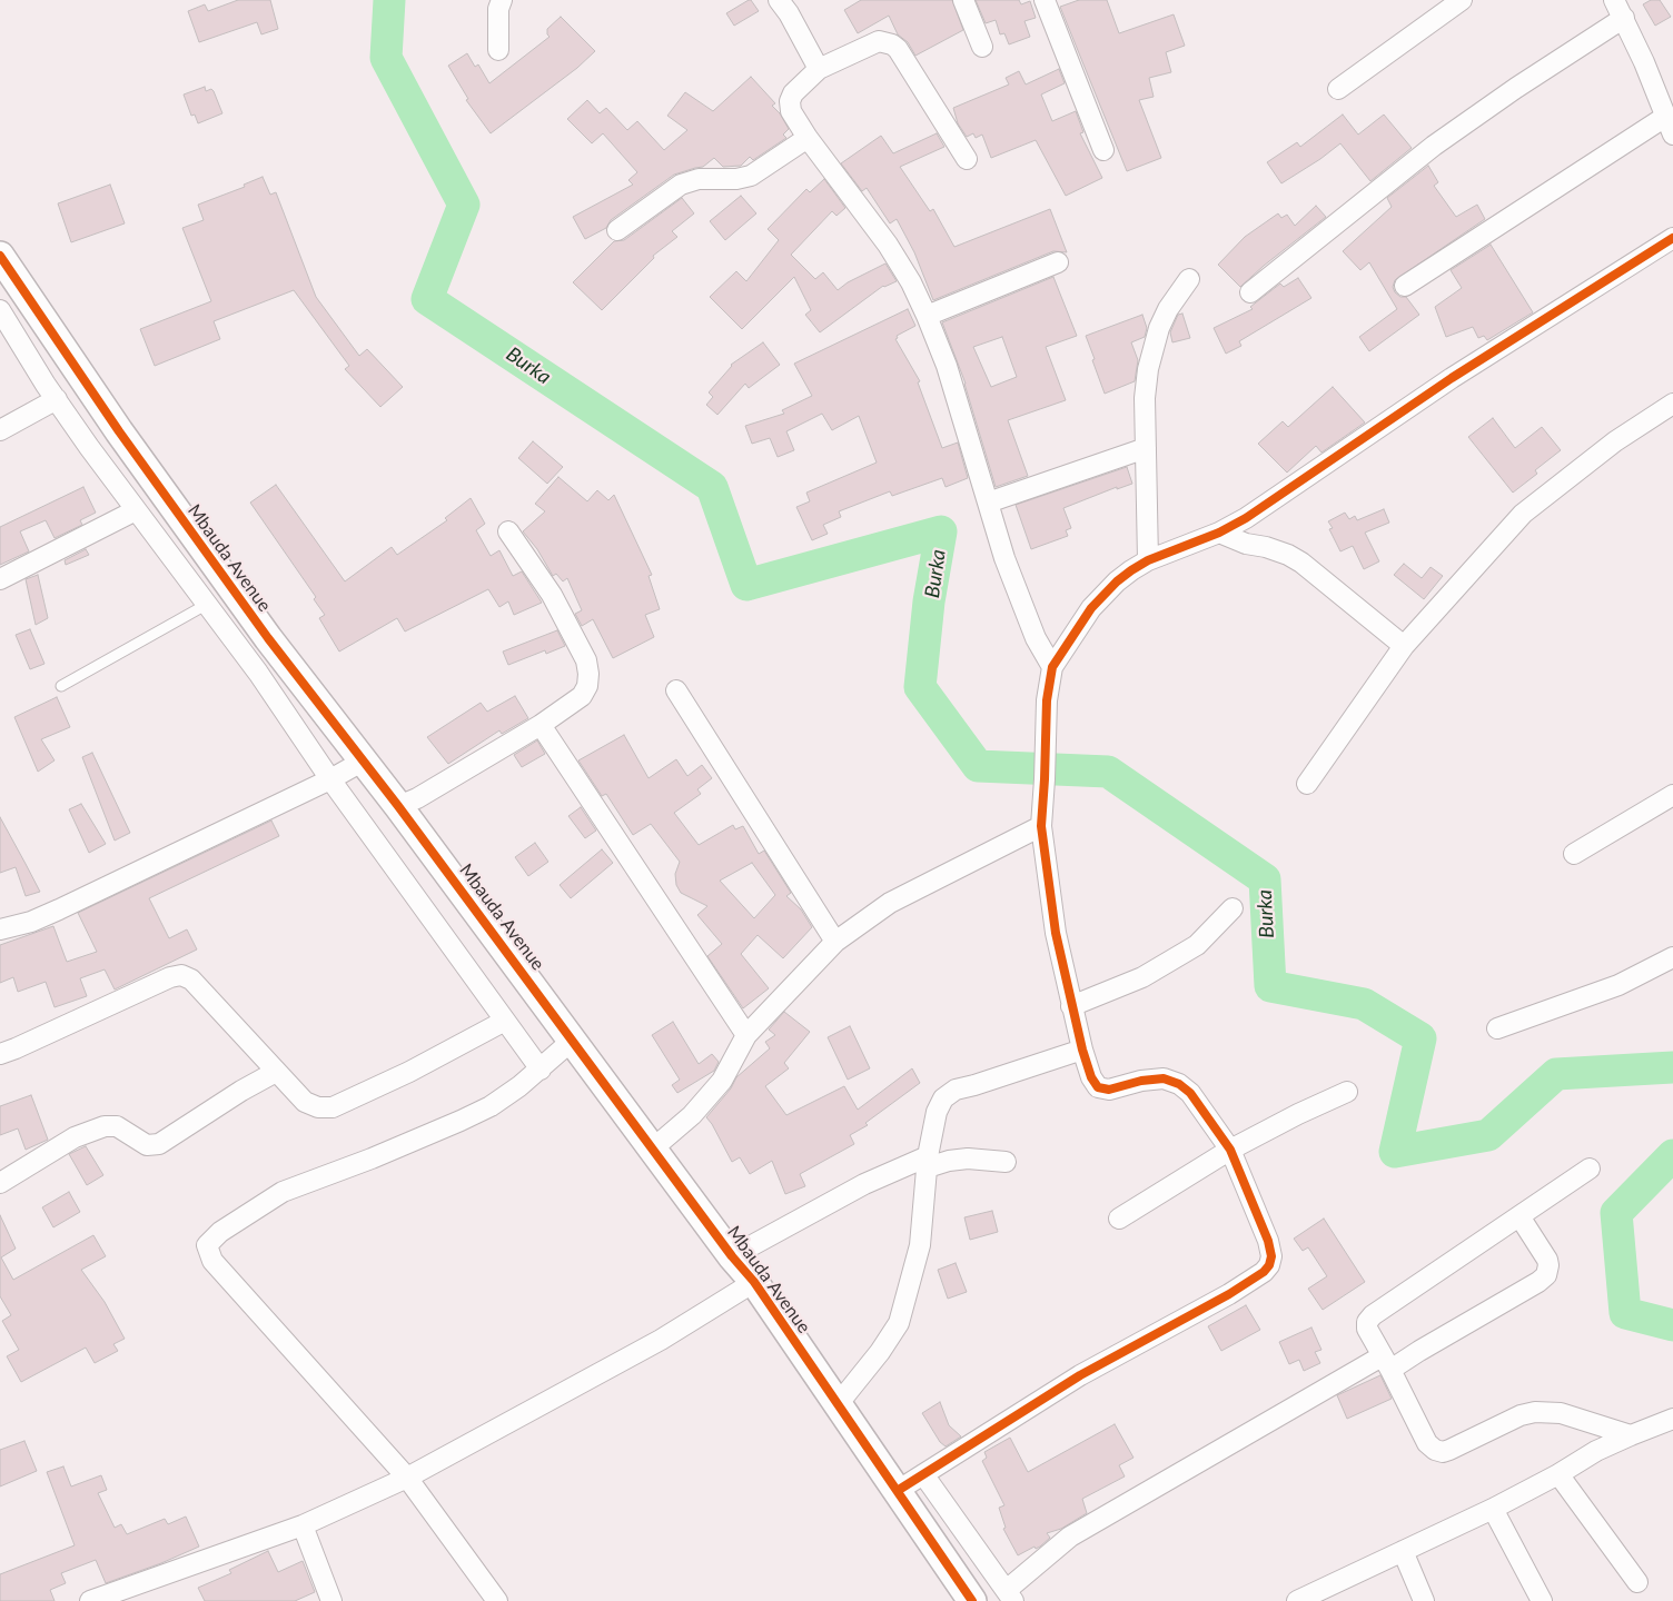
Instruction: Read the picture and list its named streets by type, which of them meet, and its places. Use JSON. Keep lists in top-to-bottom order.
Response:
{
  "streets": {
    "street": ["Mbauda Avenue"]
  },
  "water": ["Burka"]
}
